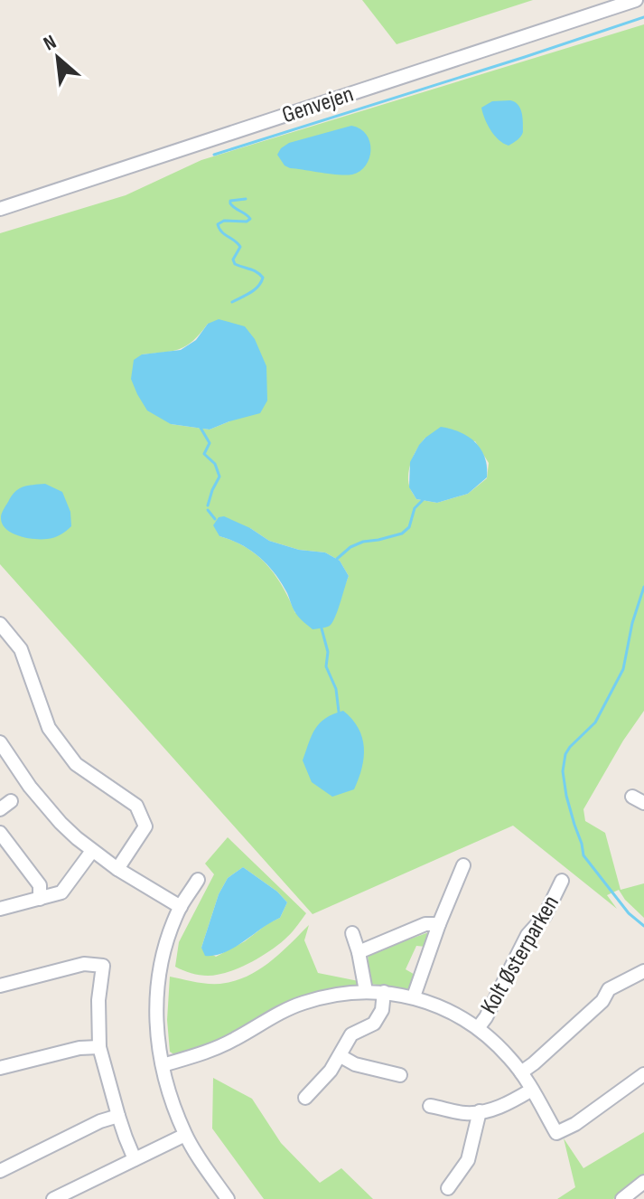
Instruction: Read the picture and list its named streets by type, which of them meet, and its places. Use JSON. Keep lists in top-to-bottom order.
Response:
{
  "streets": {
    "street": ["Genvejen", "Kolt Østerparken"]
  },
  "north": "top left"
}
